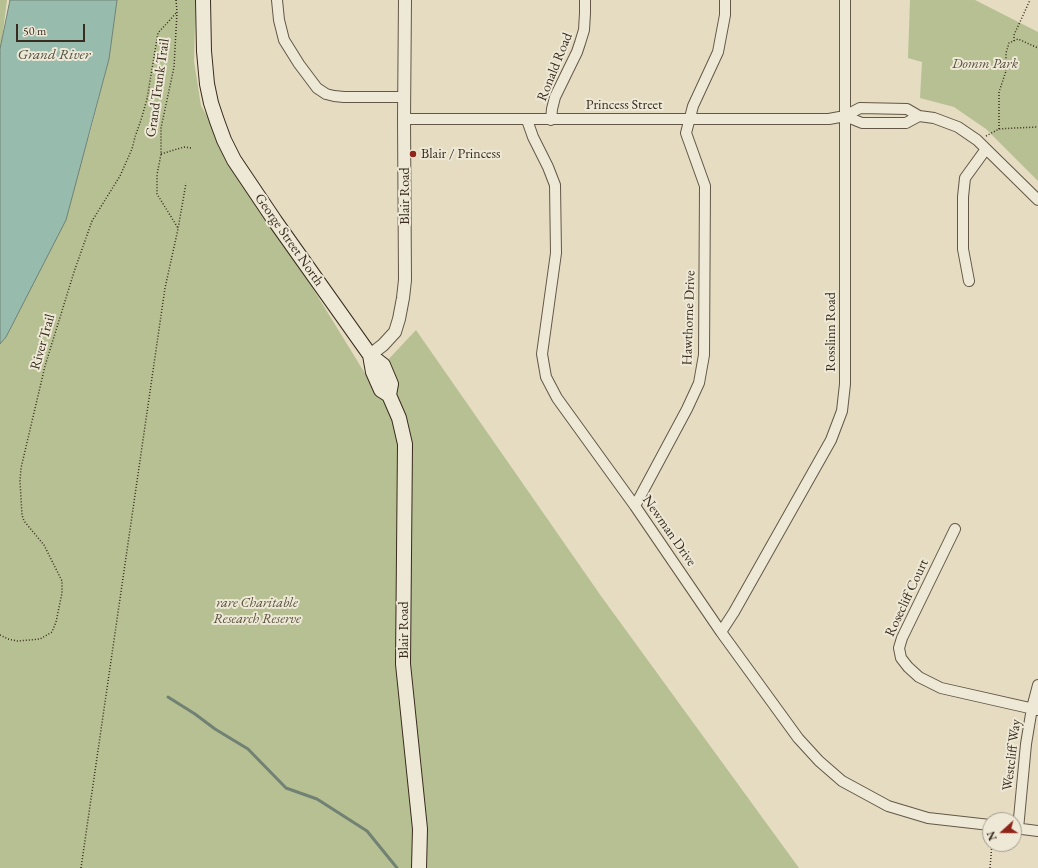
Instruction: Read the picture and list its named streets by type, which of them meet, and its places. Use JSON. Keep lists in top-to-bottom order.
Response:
{
  "streets": {
    "main road": ["Blair Road", "George Street North"],
    "street": [
      "Ronald Road",
      "Princess Street",
      "Hawthorne Drive",
      "Rosslinn Road",
      "Newman Drive",
      "Rosecliff Court",
      "Westcliff Way"
    ],
    "path": ["Grand Trunk Trail", "River Trail"]
  },
  "crossings": [
    ["Ronald Road", "Princess Street"],
    ["Grand Trunk Trail", "River Trail"],
    ["Princess Street", "Blair Road"],
    ["Princess Street", "Hawthorne Drive"],
    ["Princess Street", "Rosslinn Road"],
    ["Princess Street", "Newman Drive"],
    ["Blair Road", "George Street North"],
    ["Hawthorne Drive", "Newman Drive"],
    ["Rosslinn Road", "Newman Drive"],
    ["Rosecliff Court", "Westcliff Way"]
  ],
  "water": ["Grand River"],
  "parks": ["Domm Park", "rare Charitable Research Reserve"],
  "places": ["Blair / Princess"],
  "scale_bar": "50 m",
  "north": "left"
}
